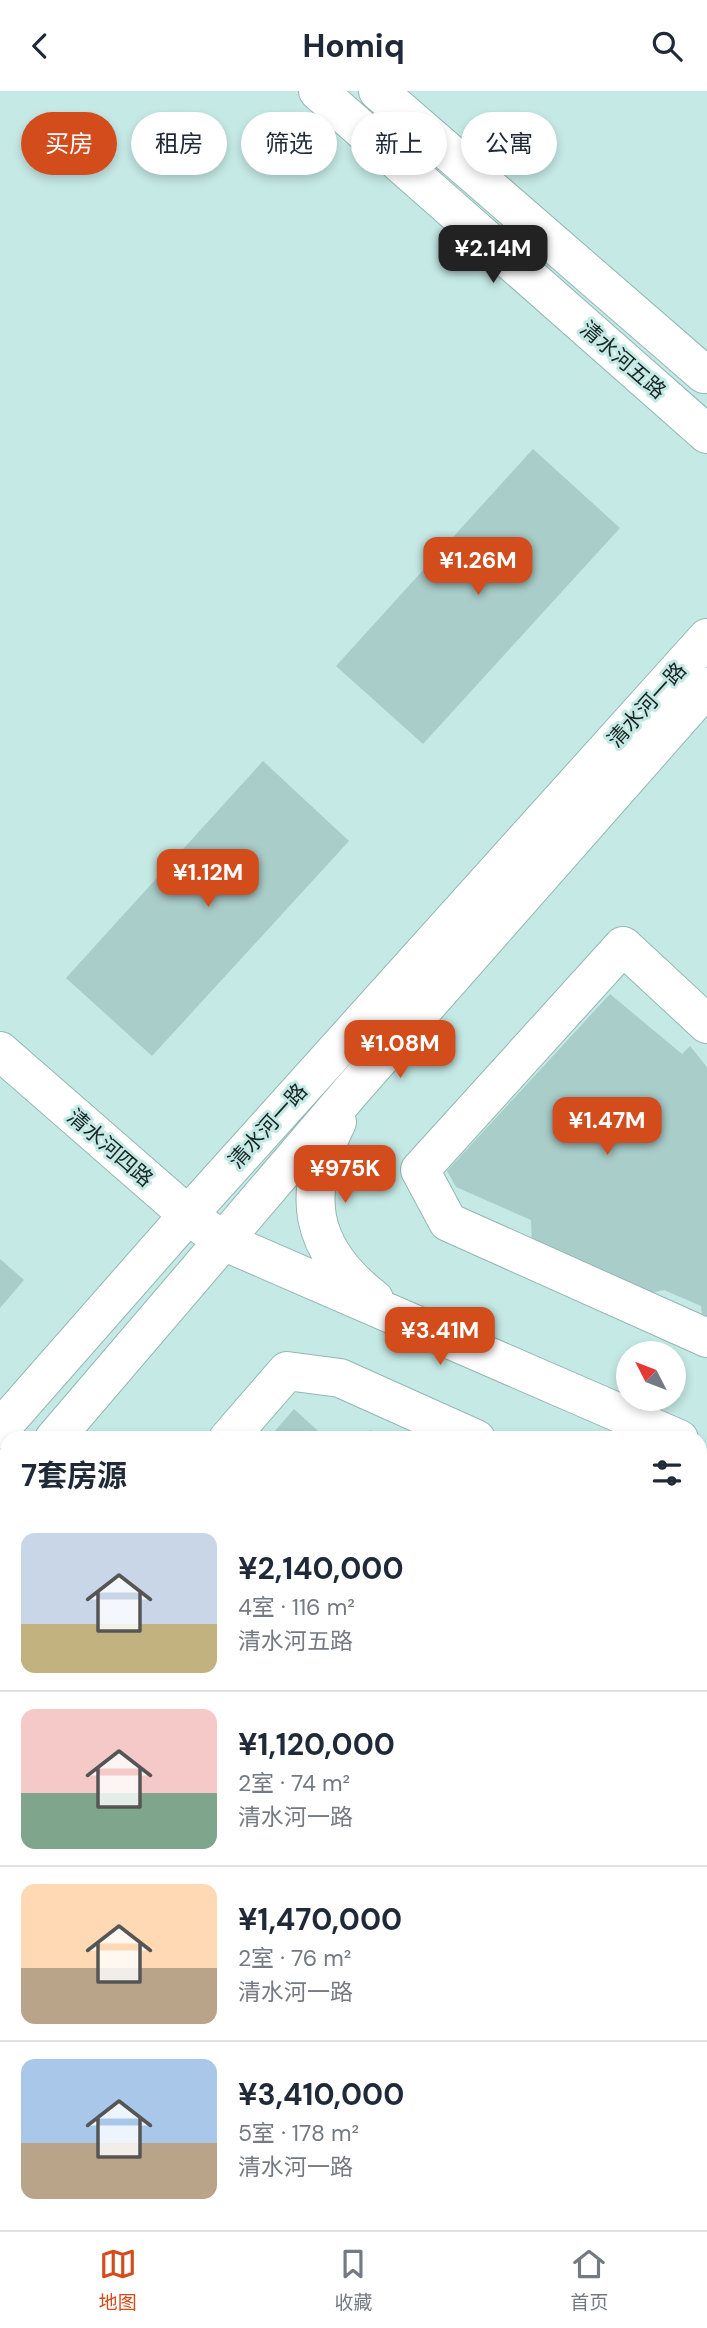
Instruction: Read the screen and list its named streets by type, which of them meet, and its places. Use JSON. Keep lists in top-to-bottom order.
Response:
{
  "streets": {
    "street": ["清水河五路", "清水河一路", "清水河四路"]
  },
  "crossings": [
    ["清水河一路", "清水河四路"]
  ],
  "north": "top left",
  "page": {
    "header": "Homiq",
    "chip": [
      "买房",
      "租房",
      "筛选",
      "新上",
      "公寓"
    ],
    "price": [
      "¥2.14M",
      "¥1.26M",
      "¥1.12M",
      "¥1.08M",
      "¥1.47M",
      "¥975K",
      "¥3.41M"
    ],
    "heading": "7套房源",
    "list": [
      {
        "name": "¥2,140,000",
        "note": "4室 · 116 m² · 清水河五路"
      },
      {
        "name": "¥1,120,000",
        "note": "2室 · 74 m² · 清水河一路"
      },
      {
        "name": "¥1,470,000",
        "note": "2室 · 76 m² · 清水河一路"
      },
      {
        "name": "¥3,410,000",
        "note": "5室 · 178 m² · 清水河一路"
      }
    ],
    "tabs": ["地图", "收藏", "首页"]
  }
}
